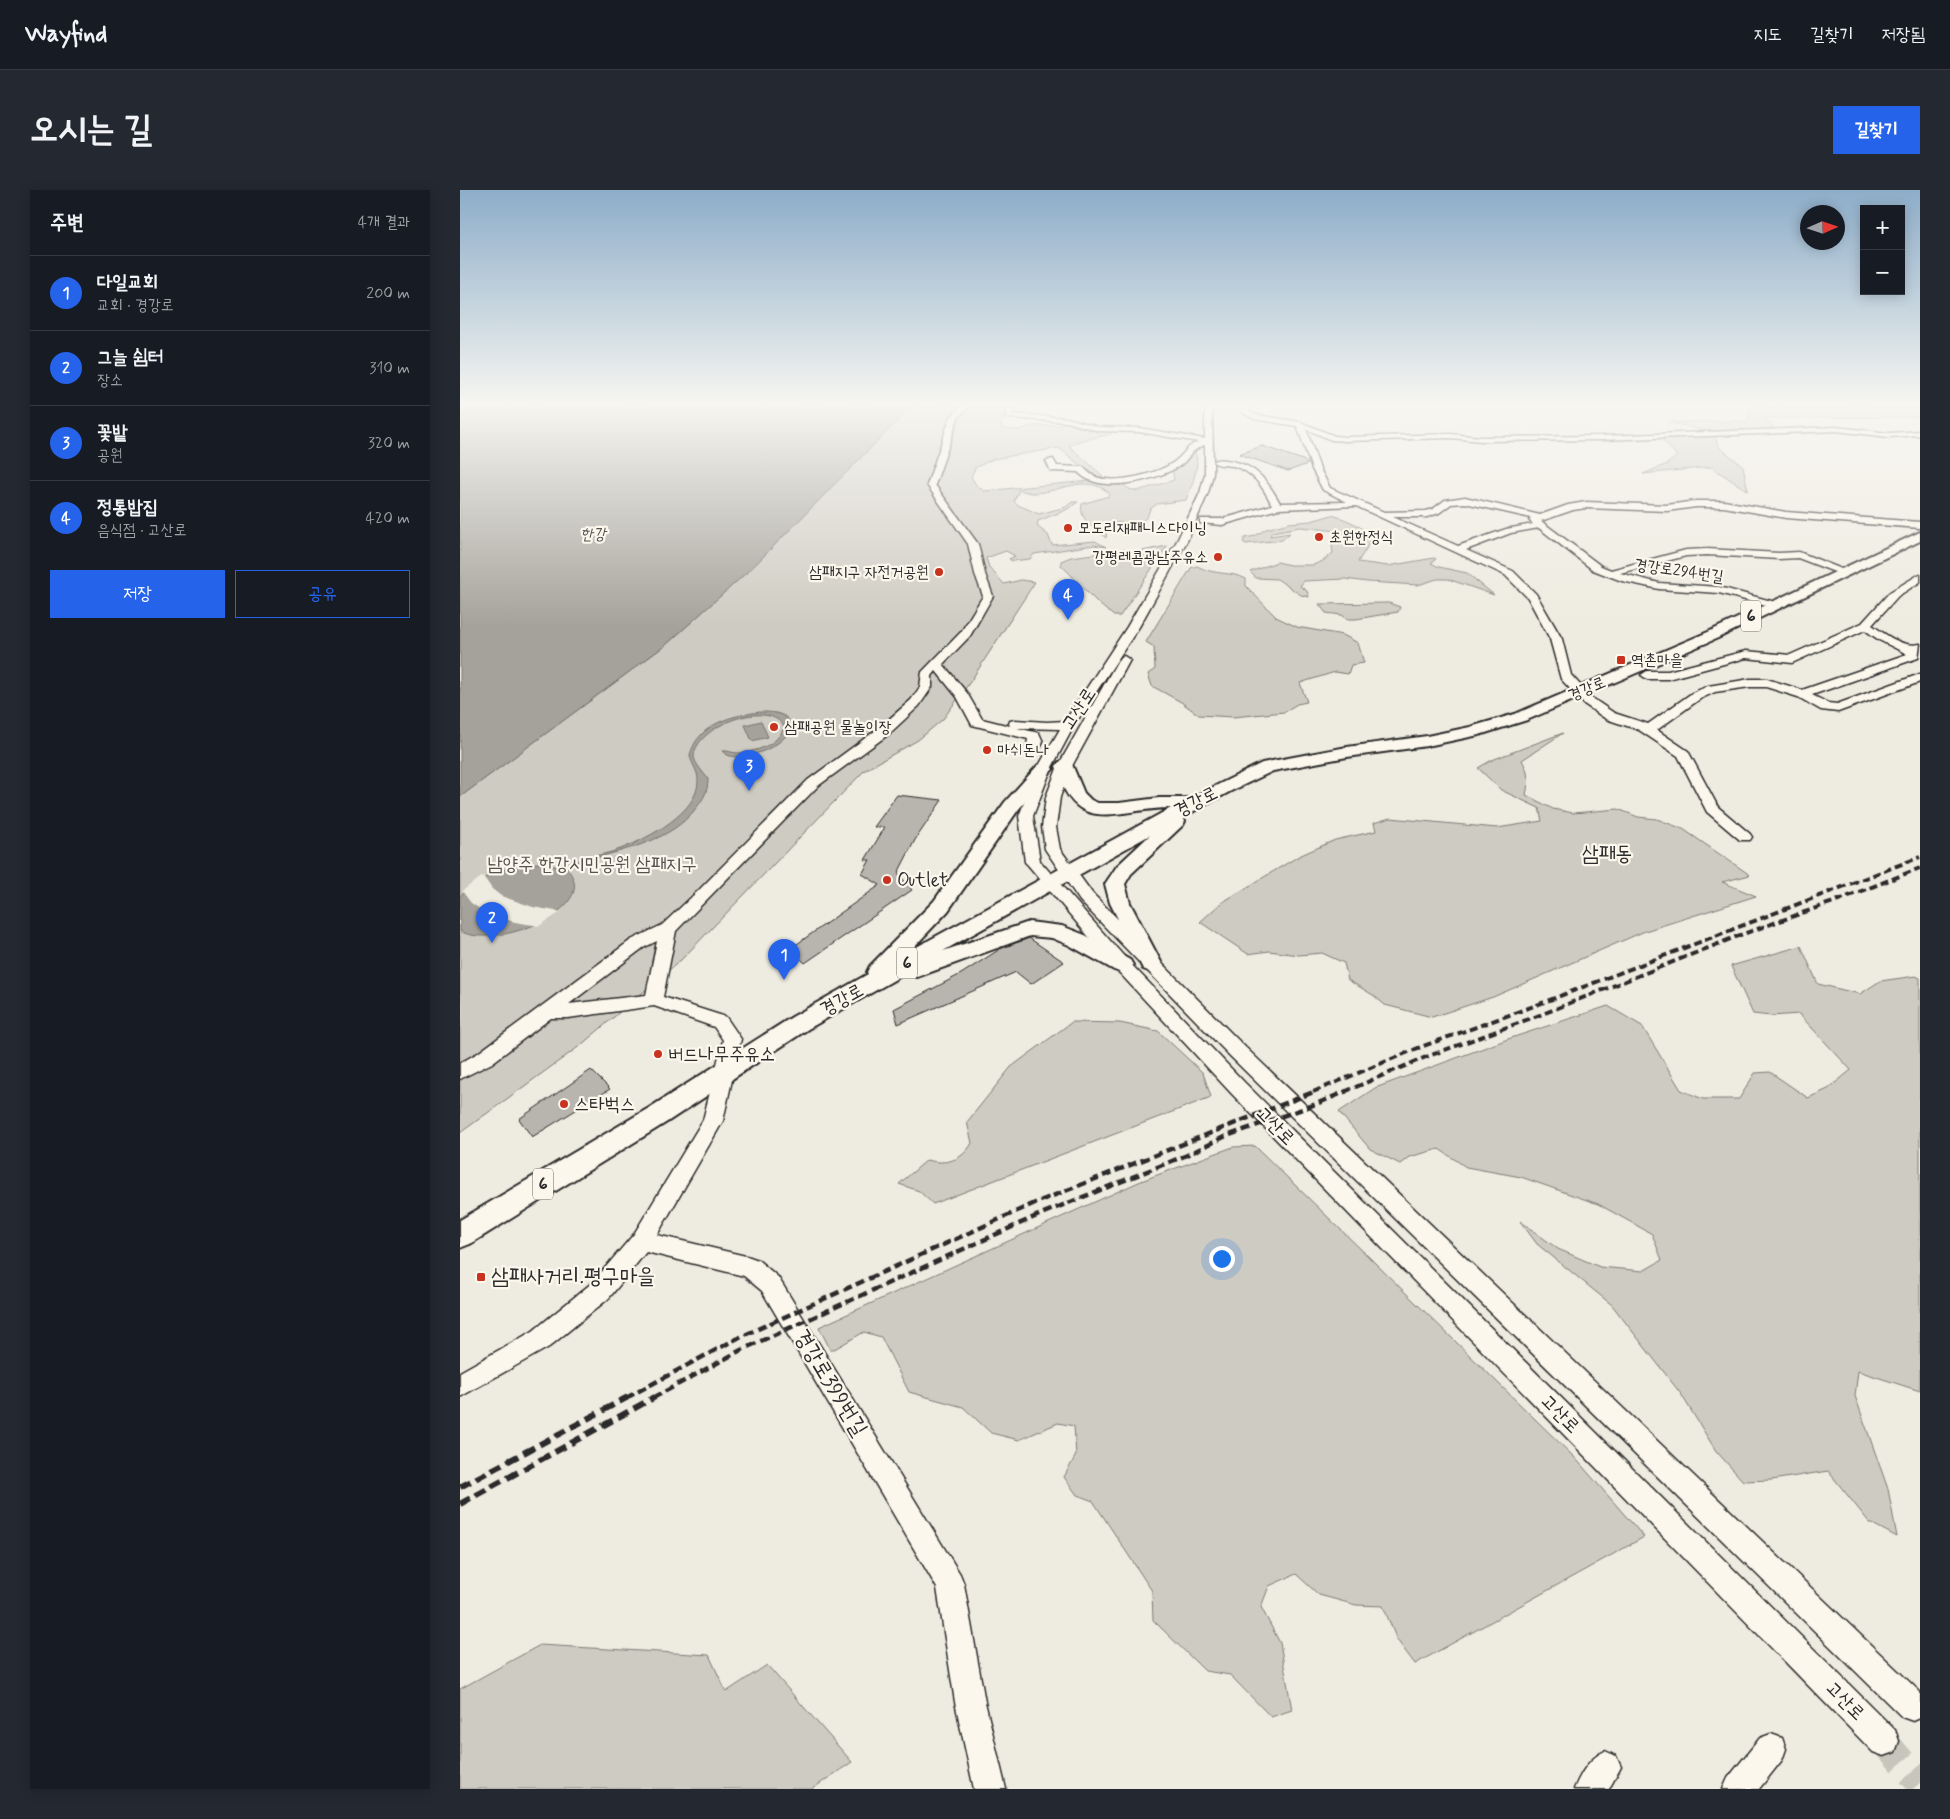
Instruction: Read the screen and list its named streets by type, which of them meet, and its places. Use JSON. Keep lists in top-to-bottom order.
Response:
{
  "streets": {
    "main road": ["6", "경강로"],
    "street": ["경강로294번길", "고산로", "경강로399번길"]
  },
  "crossings": [
    ["경강로294번길", "경강로"],
    ["경강로", "고산로"]
  ],
  "districts": ["삼패동"],
  "water": ["한강"],
  "parks": ["남양주 한강시민공원 삼패지구"],
  "places": {
    "other": [
      "모도리재패니스다이닝",
      "초원한정식",
      "강평레콤광남주유소",
      "삼패지구 자전거공원",
      "삼패공원 물놀이장",
      "마쉬돈나",
      "Outlet",
      "버드나무주유소",
      "스타벅스"
    ],
    "transit": ["역촌마을", "삼패사거리.평구마을"]
  },
  "north": "right",
  "page": {
    "header": "Wayfind",
    "nav": ["지도", "길찾기", "저장됨"],
    "buttons": [
      "길찾기",
      ["저장", "공유"]
    ],
    "title": "오시는 길",
    "heading": ["주변", "4개 결과"],
    "map_buttons": ["+", "−"],
    "list": [
      {
        "mark": "1",
        "name": "다일교회",
        "note": "교회 · 경강로",
        "value": "200 m"
      },
      {
        "mark": "2",
        "name": "그늘 쉼터",
        "note": "장소",
        "value": "310 m"
      },
      {
        "mark": "3",
        "name": "꽃밭",
        "note": "공원",
        "value": "320 m"
      },
      {
        "mark": "4",
        "name": "정통밥집",
        "note": "음식점 · 고산로",
        "value": "420 m"
      }
    ],
    "pins": [
      "4",
      "3",
      "2",
      "1"
    ]
  }
}
